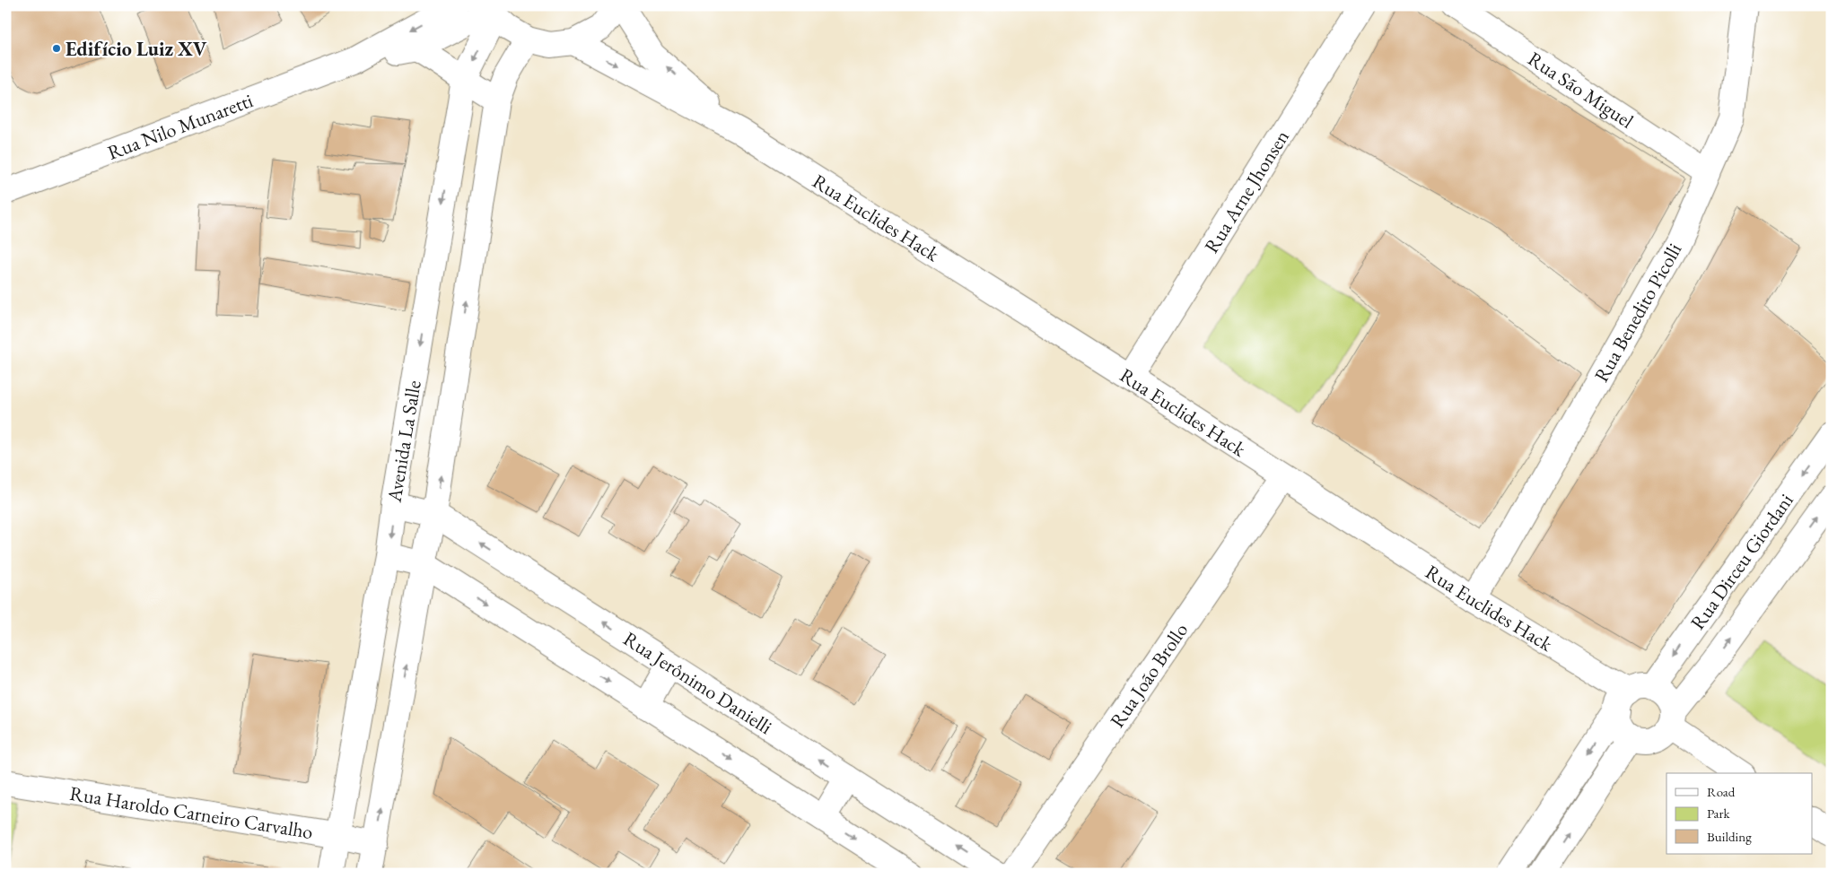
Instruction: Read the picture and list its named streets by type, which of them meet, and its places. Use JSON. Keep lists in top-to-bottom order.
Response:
{
  "streets": {
    "street": [
      "Rua São Miguel",
      "Rua Nilo Munaretti",
      "Rua Arne Jhonsen",
      "Rua Euclides Hack",
      "Rua Benedito Picolli",
      "Avenida La Salle",
      "Rua Dirceu Giordani",
      "Rua João Brollo",
      "Rua Jerônimo Danielli",
      "Rua Haroldo Carneiro Carvalho"
    ]
  },
  "crossings": [
    ["Rua São Miguel", "Rua Benedito Picolli"],
    ["Rua Nilo Munaretti", "Avenida La Salle"],
    ["Rua Arne Jhonsen", "Rua Euclides Hack"],
    ["Rua Euclides Hack", "Rua Benedito Picolli"],
    ["Rua Euclides Hack", "Rua Dirceu Giordani"],
    ["Rua Euclides Hack", "Rua João Brollo"],
    ["Avenida La Salle", "Rua Jerônimo Danielli"],
    ["Avenida La Salle", "Rua Haroldo Carneiro Carvalho"]
  ],
  "places": ["Edifício Luiz XV"],
  "legend": ["Road", "Park", "Building"]
}
